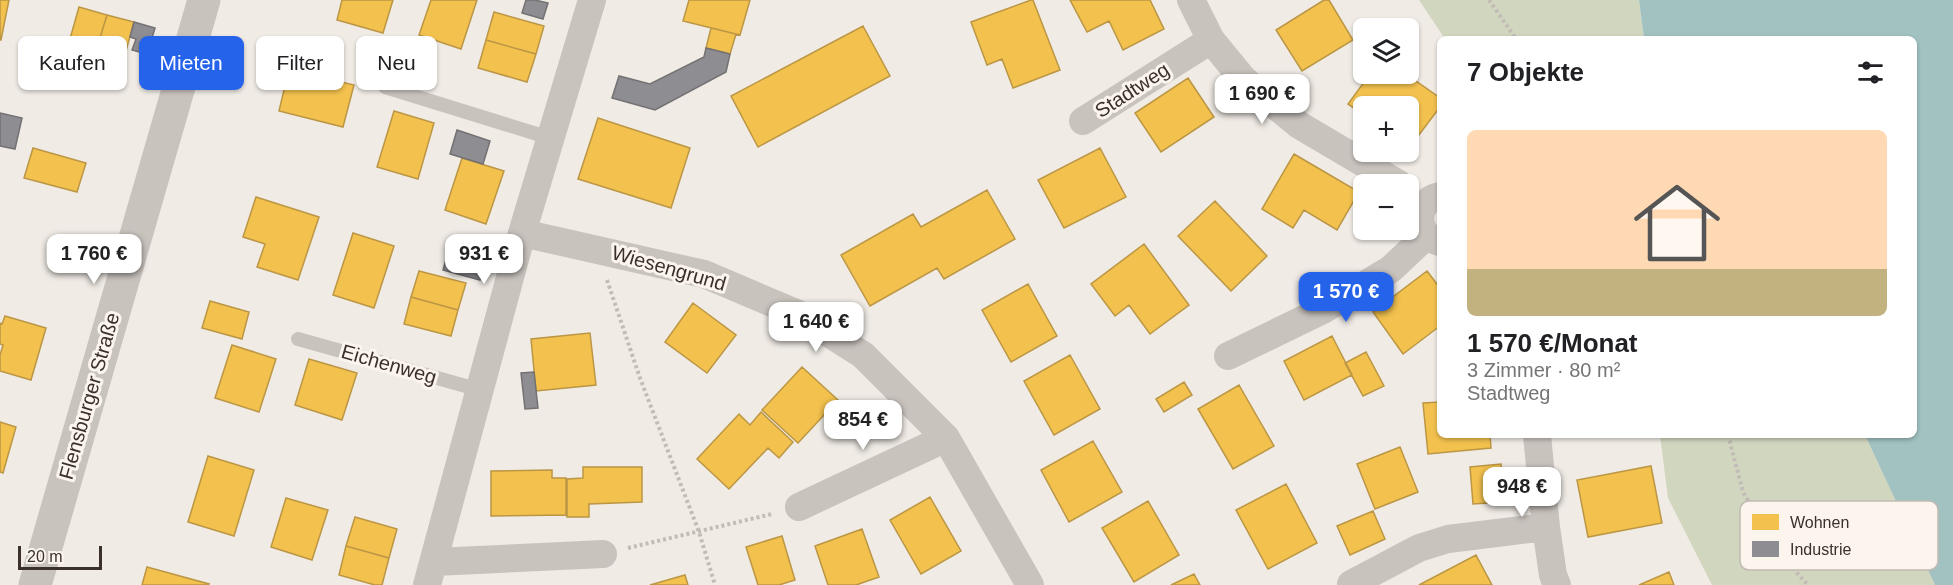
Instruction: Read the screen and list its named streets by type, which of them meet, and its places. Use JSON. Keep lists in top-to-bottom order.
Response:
{
  "streets": {
    "street": ["Stadtweg", "Wiesengrund", "Flensburger Straße"],
    "lane": ["Eichenweg"]
  },
  "legend": ["Wohnen", "Industrie"],
  "scale_bar": "20 m",
  "page": {
    "map_buttons": ["+", "−"],
    "chip": [
      "Kaufen",
      "Mieten",
      "Filter",
      "Neu"
    ],
    "heading": "7 Objekte",
    "price": [
      "1 690 €",
      "1 760 €",
      "931 €",
      "1 570 €",
      "1 640 €",
      "854 €",
      "948 €"
    ],
    "list": [
      {
        "name": "1 570 €/Monat",
        "note": "3 Zimmer · 80 m² · Stadtweg"
      }
    ],
    "scale": "20 m"
  }
}
